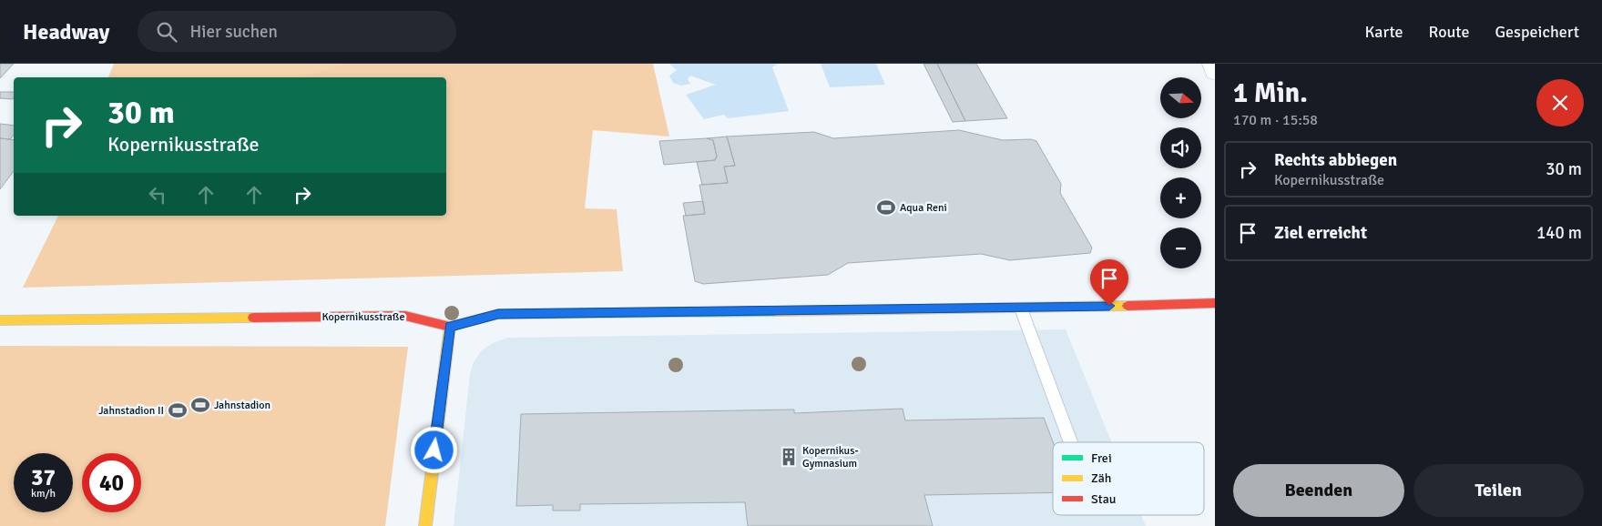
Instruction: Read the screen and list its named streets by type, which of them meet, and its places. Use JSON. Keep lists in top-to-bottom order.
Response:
{
  "streets": {
    "street": ["Kopernikusstraße"]
  },
  "places": {
    "sports": ["Aqua Reni", "Jahnstadion", "Jahnstadion II"],
    "building": ["Kopernikus- Gymnasium"]
  },
  "legend": ["Frei", "Zäh", "Stau"],
  "north": "right",
  "page": {
    "header": "Headway",
    "search": "Hier suchen",
    "nav": ["Karte", "Route", "Gespeichert"],
    "heading": ["1 Min.", "170 m · 15:58"],
    "map_buttons": ["+", "−"],
    "turn": ["30 m", "Kopernikusstraße"],
    "list": [
      {
        "name": "Rechts abbiegen",
        "note": "Kopernikusstraße",
        "value": "30 m"
      },
      {
        "name": "Ziel erreicht",
        "value": "140 m"
      }
    ],
    "speed": "37 km/h",
    "limit": "40",
    "buttons": ["Beenden", "Teilen"]
  }
}
